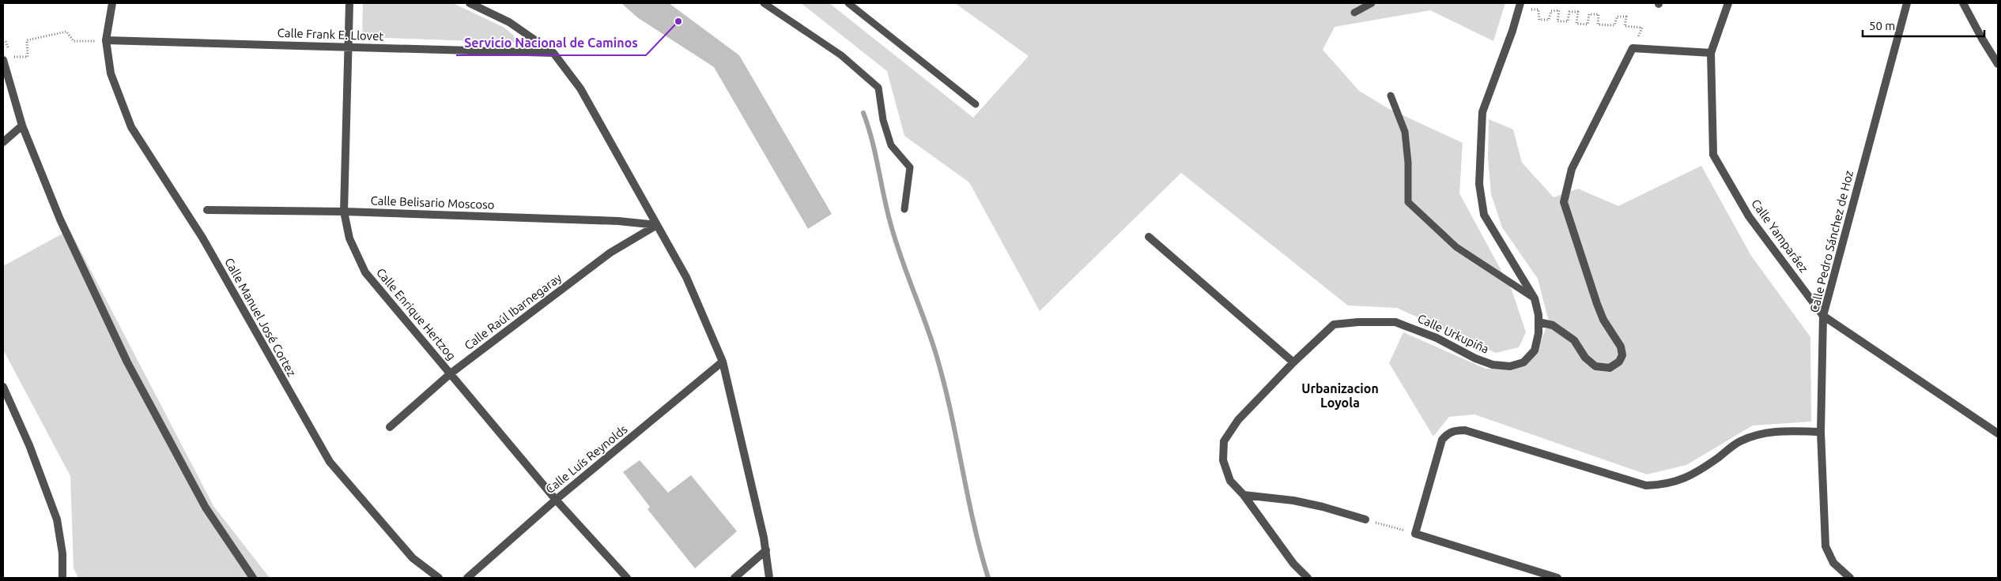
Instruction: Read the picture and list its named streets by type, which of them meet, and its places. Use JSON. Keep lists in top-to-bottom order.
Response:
{
  "streets": {
    "street": [
      "Calle Frank E. Llovet",
      "Calle Belisario Moscoso",
      "Calle Yamparáez",
      "Calle Pedro Sánchez de Hoz",
      "Calle Raúl Ibarnegaray",
      "Calle Enrique Hertzog",
      "Calle Manuel José Cortez",
      "Calle Urkupiña",
      "Calle Luís Reynolds"
    ]
  },
  "crossings": [
    ["Calle Frank E. Llovet", "Calle Enrique Hertzog"],
    ["Calle Frank E. Llovet", "Calle Manuel José Cortez"],
    ["Calle Belisario Moscoso", "Calle Raúl Ibarnegaray"],
    ["Calle Belisario Moscoso", "Calle Enrique Hertzog"],
    ["Calle Yamparáez", "Calle Pedro Sánchez de Hoz"],
    ["Calle Raúl Ibarnegaray", "Calle Enrique Hertzog"],
    ["Calle Enrique Hertzog", "Calle Luís Reynolds"]
  ],
  "districts": ["Urbanizacion Loyola"],
  "places": ["Servicio Nacional de Caminos"],
  "scale_bar": "50 m"
}
